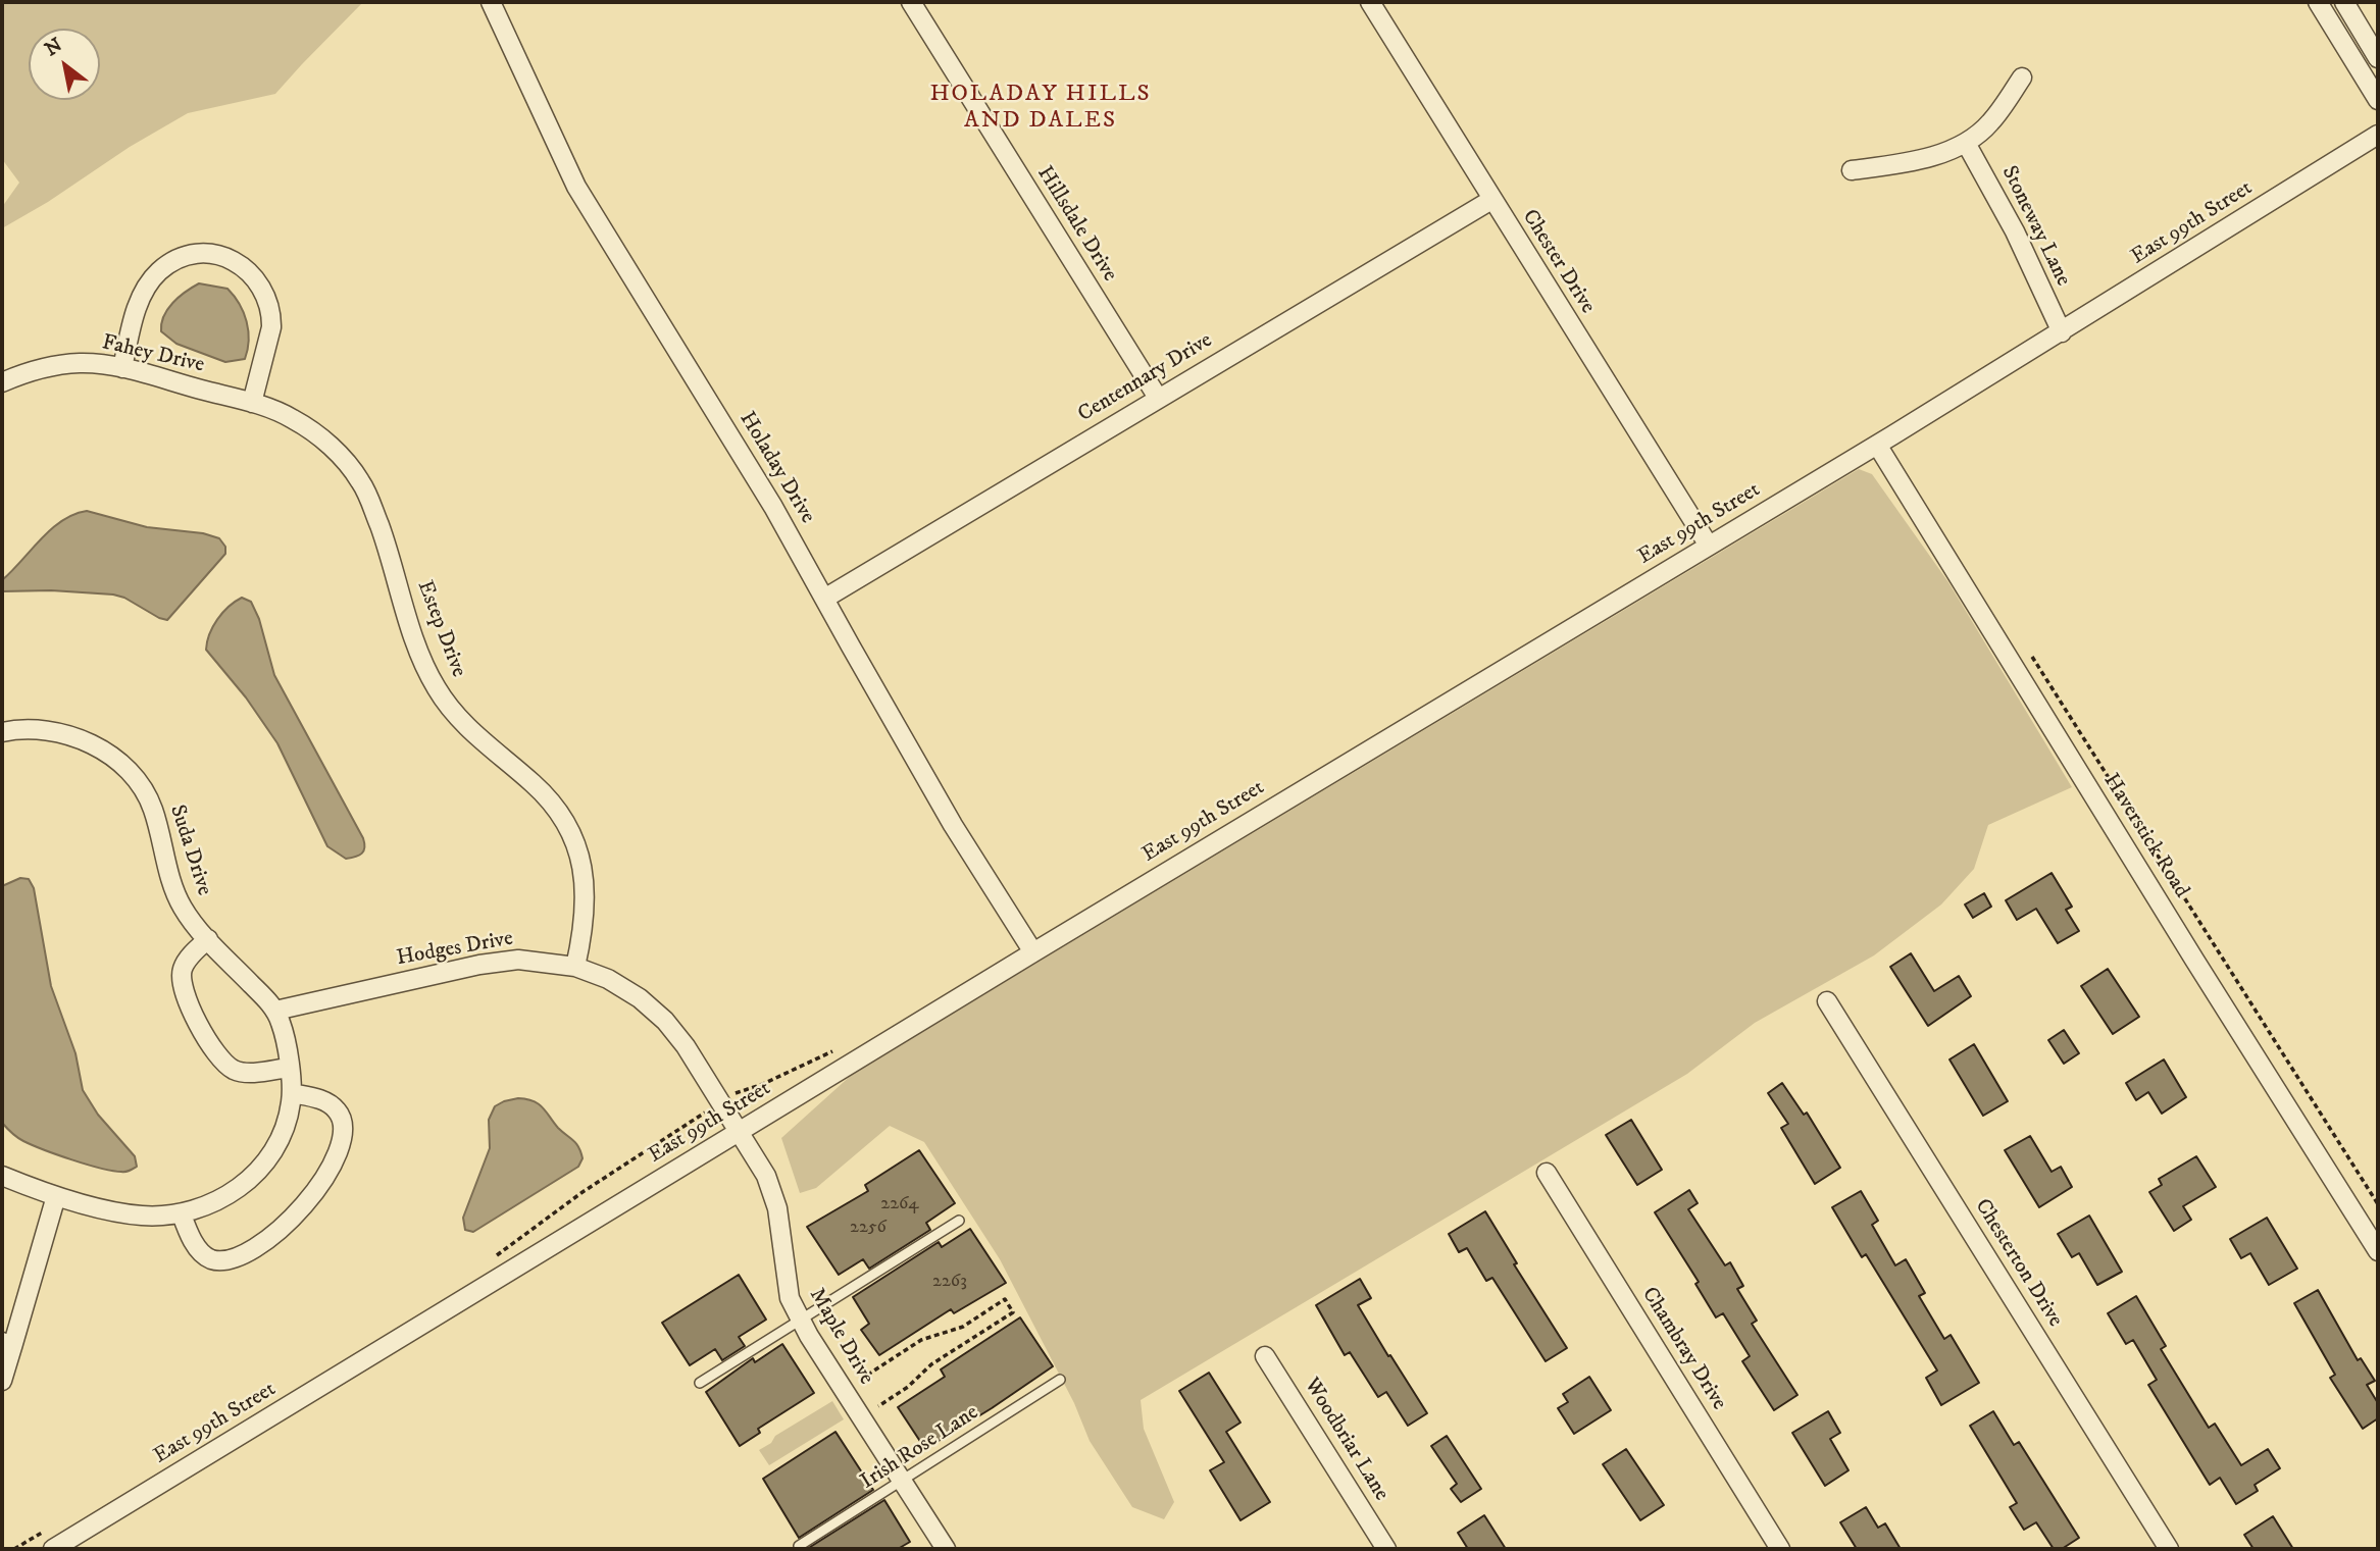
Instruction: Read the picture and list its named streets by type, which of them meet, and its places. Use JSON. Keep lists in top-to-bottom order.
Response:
{
  "streets": {
    "street": [
      "East 99th Street",
      "Hillsdale Drive",
      "Stoneway Lane",
      "Chester Drive",
      "Fahey Drive",
      "Centennary Drive",
      "Holaday Drive",
      "Estep Drive",
      "Haverstick Road",
      "Suda Drive",
      "Hodges Drive",
      "Chesterton Drive",
      "Maple Drive",
      "Chambray Drive",
      "Woodbriar Lane"
    ],
    "lane": ["Irish Rose Lane"]
  },
  "crossings": [
    ["East 99th Street", "Stoneway Lane"],
    ["East 99th Street", "Chester Drive"],
    ["East 99th Street", "Holaday Drive"],
    ["East 99th Street", "Haverstick Road"],
    ["East 99th Street", "Hodges Drive"],
    ["East 99th Street", "Maple Drive"],
    ["Hillsdale Drive", "Centennary Drive"],
    ["Chester Drive", "Centennary Drive"],
    ["Fahey Drive", "Estep Drive"],
    ["Centennary Drive", "Holaday Drive"],
    ["Estep Drive", "Hodges Drive"],
    ["Suda Drive", "Hodges Drive"],
    ["Hodges Drive", "Maple Drive"],
    ["Maple Drive", "Irish Rose Lane"]
  ],
  "districts": ["HOLADAY HILLS AND DALES"],
  "house_numbers": ["2264", "2256", "2263"],
  "north": "top left"
}
